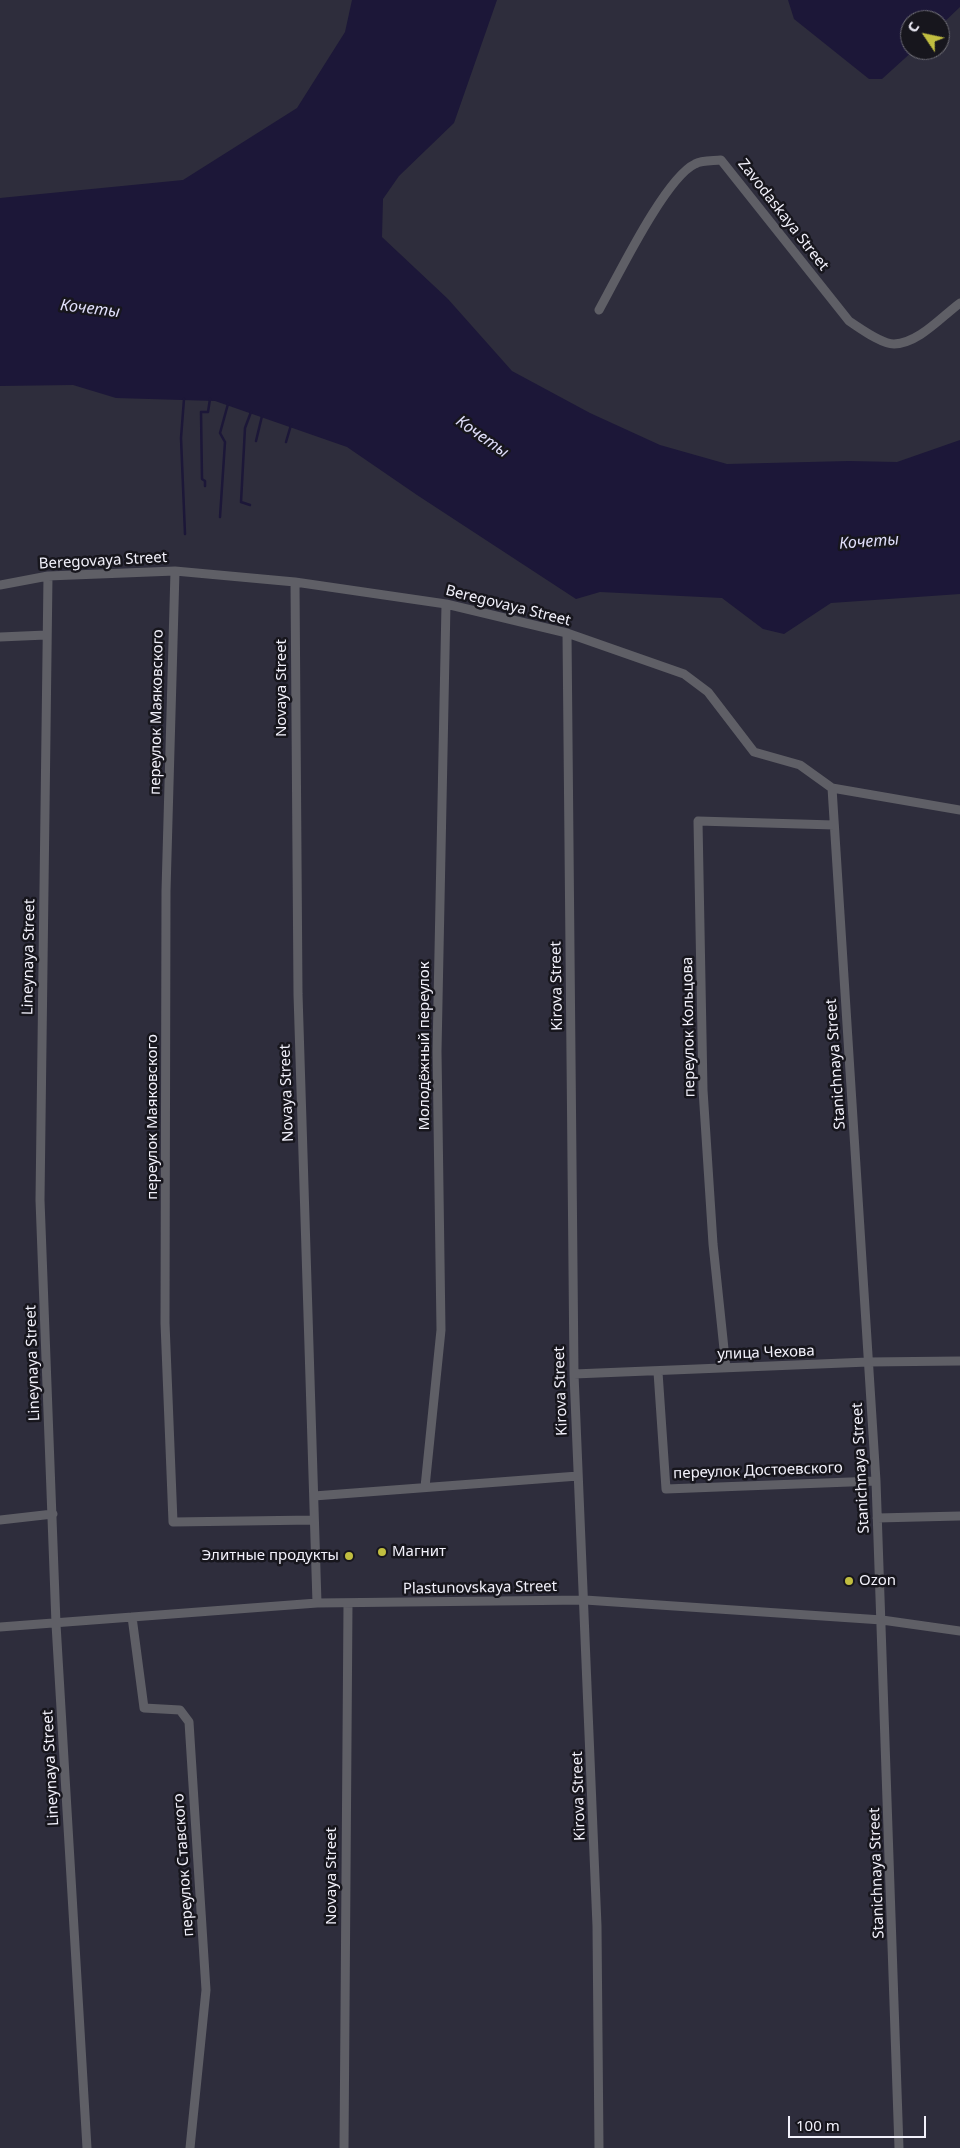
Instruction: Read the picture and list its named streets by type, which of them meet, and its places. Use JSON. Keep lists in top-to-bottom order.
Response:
{
  "streets": {
    "street": [
      "Zavodaskaya Street",
      "Beregovaya Street",
      "Novaya Street",
      "переулок Маяковского",
      "Lineynaya Street",
      "Kirova Street",
      "переулок Кольцова",
      "Молодёжный переулок",
      "Stanichnaya Street",
      "улица Чехова",
      "переулок Достоевского",
      "Plastunovskaya Street",
      "переулок Ставского"
    ]
  },
  "crossings": [
    ["Beregovaya Street", "Novaya Street"],
    ["Beregovaya Street", "переулок Маяковского"],
    ["Beregovaya Street", "Lineynaya Street"],
    ["Beregovaya Street", "Kirova Street"],
    ["Beregovaya Street", "Молодёжный переулок"],
    ["Beregovaya Street", "Stanichnaya Street"],
    ["Novaya Street", "переулок Маяковского"],
    ["Novaya Street", "Plastunovskaya Street"],
    ["Lineynaya Street", "Plastunovskaya Street"],
    ["Kirova Street", "улица Чехова"],
    ["Kirova Street", "Plastunovskaya Street"],
    ["переулок Кольцова", "Stanichnaya Street"],
    ["переулок Кольцова", "улица Чехова"],
    ["Stanichnaya Street", "улица Чехова"],
    ["Stanichnaya Street", "переулок Достоевского"],
    ["Stanichnaya Street", "Plastunovskaya Street"],
    ["улица Чехова", "переулок Достоевского"],
    ["Plastunovskaya Street", "переулок Ставского"]
  ],
  "water": ["Кочеты"],
  "places": ["Магнит", "Элитные продукты", "Ozon"],
  "scale_bar": "100 m",
  "north": "top left"
}
